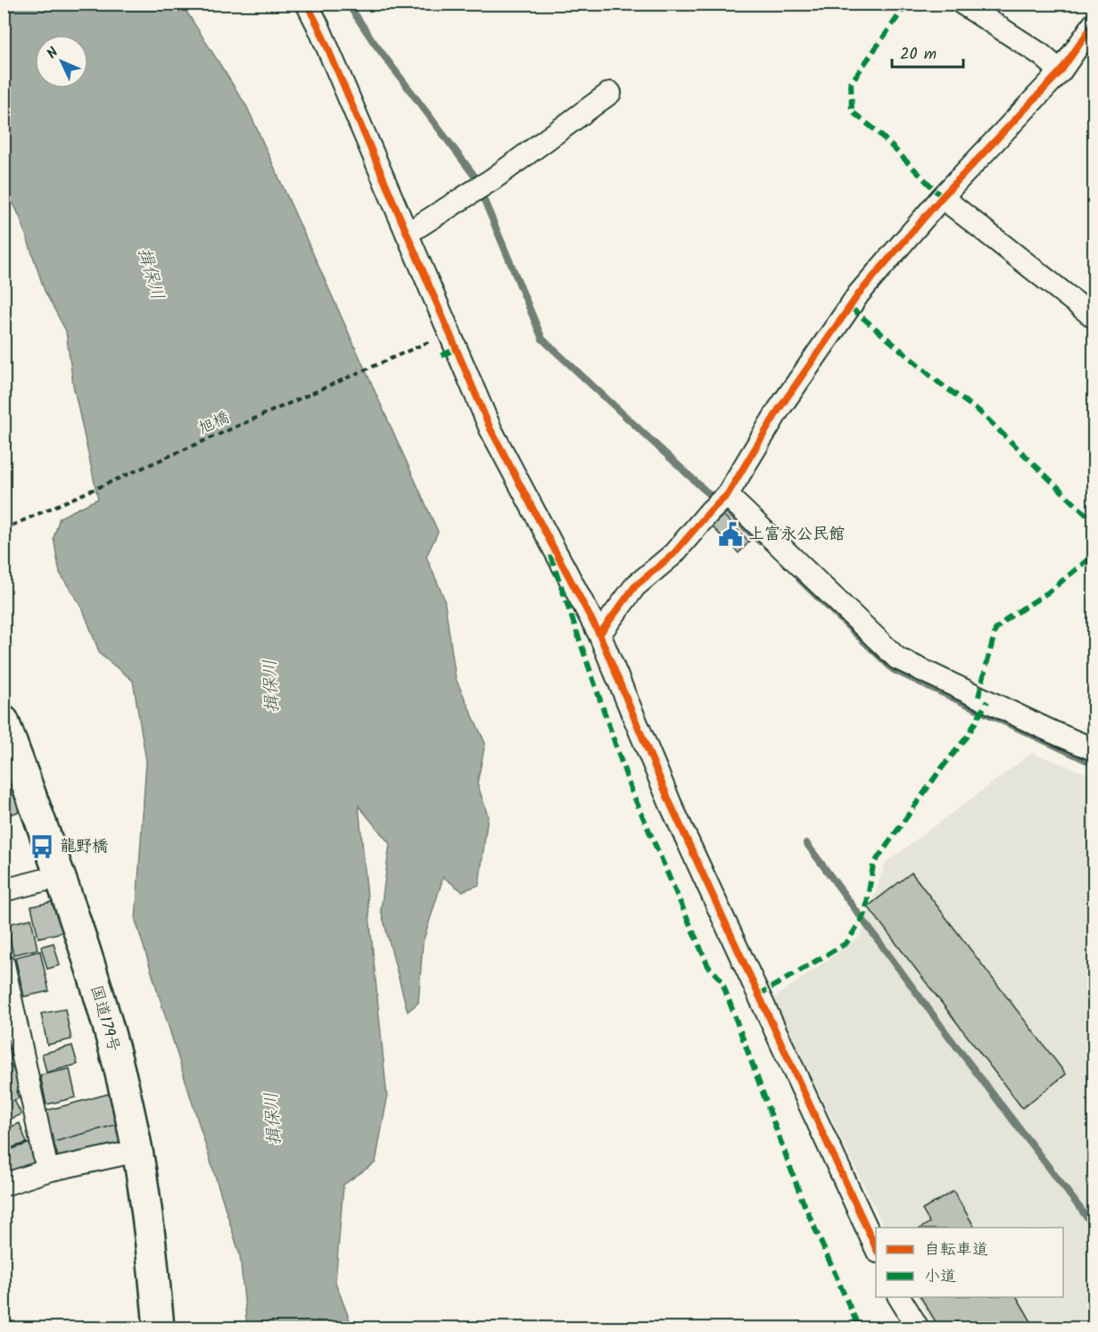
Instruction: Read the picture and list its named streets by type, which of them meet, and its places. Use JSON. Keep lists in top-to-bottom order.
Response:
{
  "streets": {
    "highway": ["国道179号"],
    "path": ["旭橋"]
  },
  "water": ["揖保川"],
  "places": {
    "public building": ["上富永公民館"],
    "bus stop": ["龍野橋"]
  },
  "legend": ["自転車道", "小道"],
  "scale_bar": "20 m",
  "north": "top left"
}
